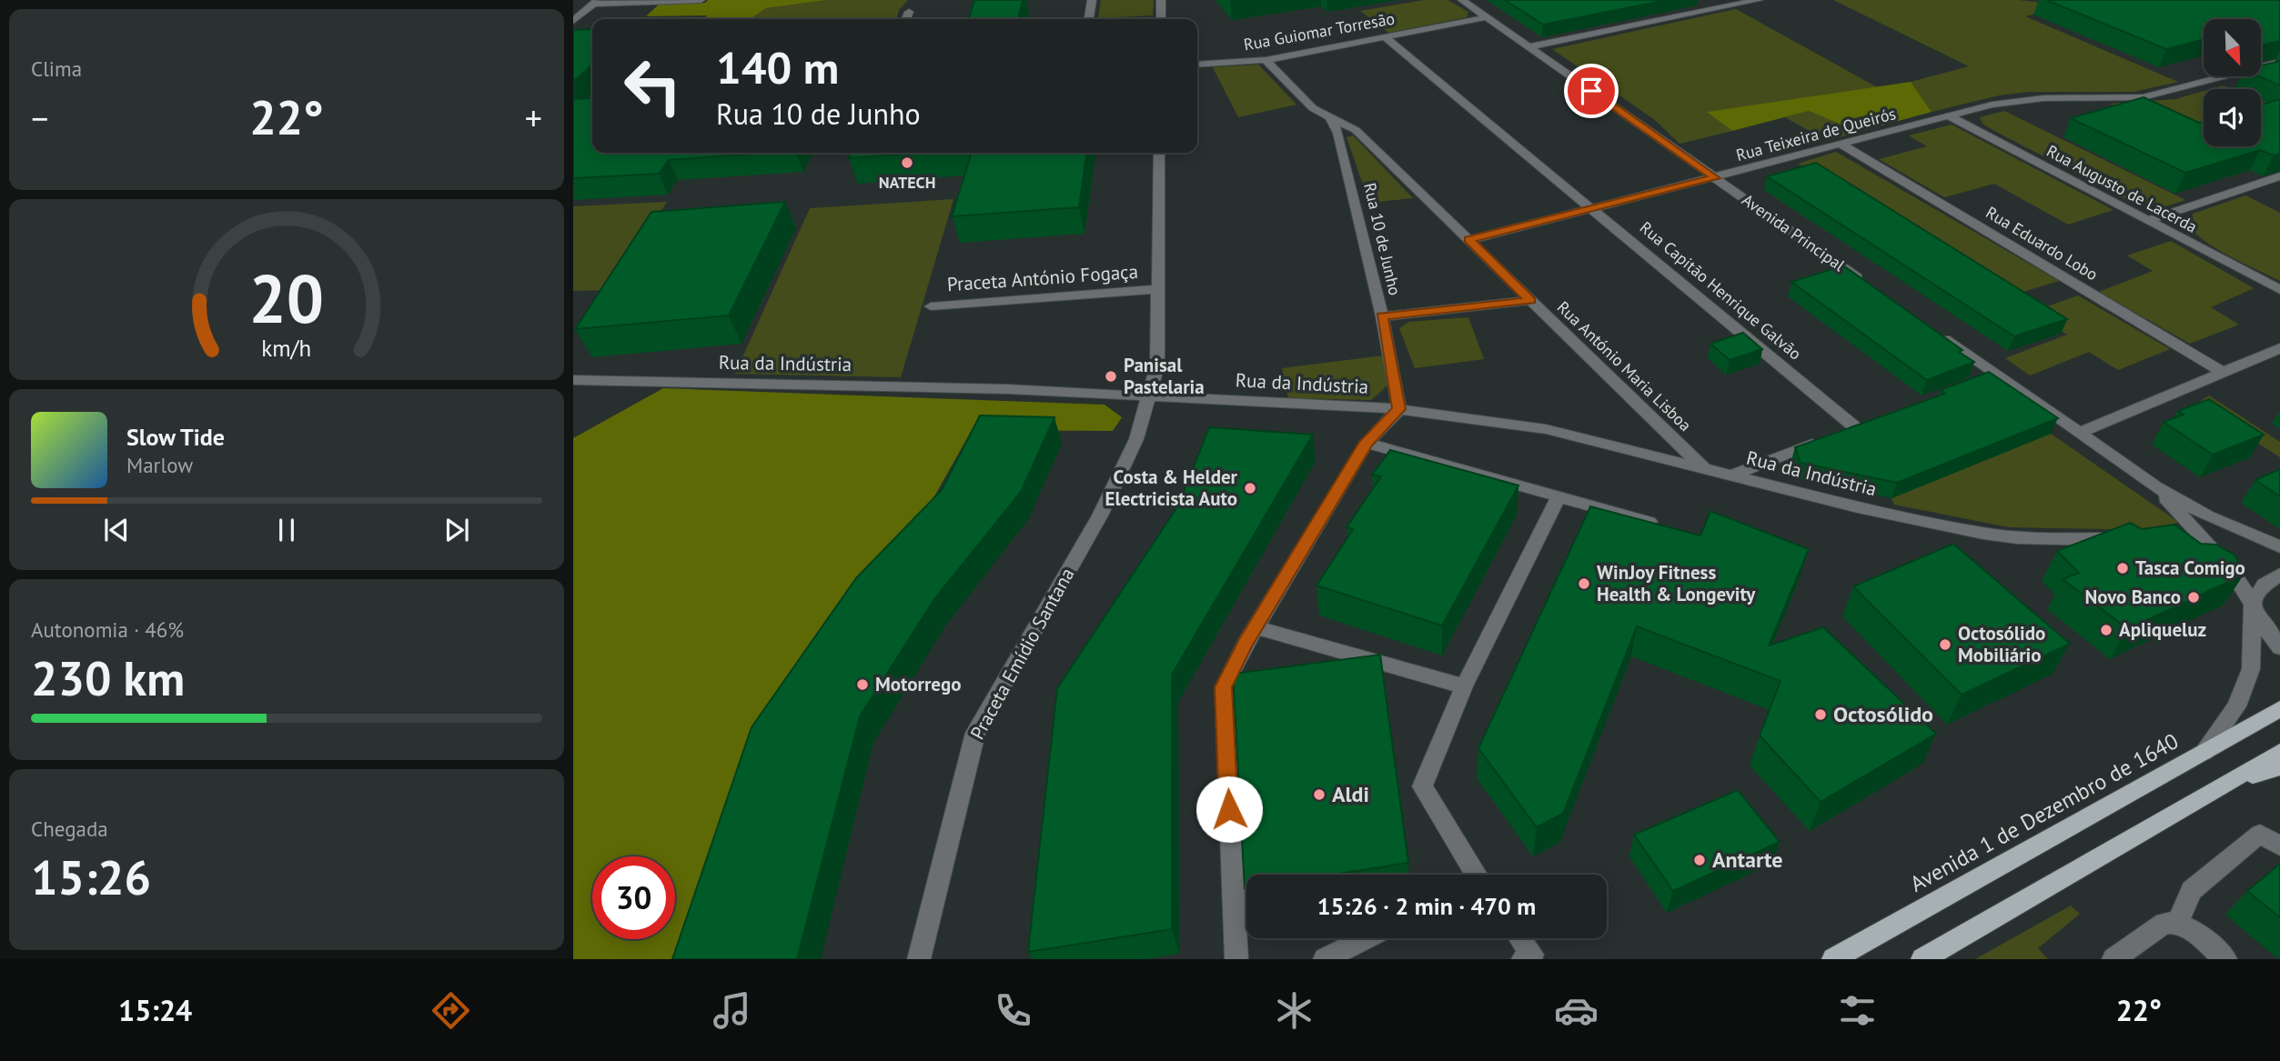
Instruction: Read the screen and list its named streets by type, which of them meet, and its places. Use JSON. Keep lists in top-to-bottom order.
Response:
{
  "streets": {
    "main road": ["Avenida 1 de Dezembro de 1640"],
    "street": [
      "Rua Guiomar Torresão",
      "Rua Teixeira de Queirós",
      "Rua Augusto de Lacerda",
      "Avenida Principal",
      "Rua 10 de Junho",
      "Rua Eduardo Lobo",
      "Praceta António Fogaça",
      "Rua Capitão Henrique Galvão",
      "Rua da Indústria",
      "Rua António Maria Lisboa",
      "Praceta Emídio Santana"
    ]
  },
  "crossings": [
    ["Rua Guiomar Torresão", "Avenida Principal"],
    ["Rua Guiomar Torresão", "Rua Capitão Henrique Galvão"],
    ["Rua Guiomar Torresão", "Rua António Maria Lisboa"],
    ["Rua Teixeira de Queirós", "Rua Augusto de Lacerda"],
    ["Rua Teixeira de Queirós", "Avenida Principal"],
    ["Rua Teixeira de Queirós", "Rua Eduardo Lobo"],
    ["Rua Teixeira de Queirós", "Rua Capitão Henrique Galvão"],
    ["Rua Teixeira de Queirós", "Rua António Maria Lisboa"],
    ["Rua 10 de Junho", "Rua da Indústria"],
    ["Rua 10 de Junho", "Rua António Maria Lisboa"],
    ["Praceta António Fogaça", "Praceta Emídio Santana"],
    ["Rua Capitão Henrique Galvão", "Rua da Indústria"],
    ["Rua da Indústria", "Rua António Maria Lisboa"],
    ["Rua da Indústria", "Praceta Emídio Santana"]
  ],
  "places": [
    "NATECH",
    "Panisal Pastelaria",
    "Costa & Helder Electricista Auto",
    "Tasca Comigo",
    "WinJoy Fitness Health & Longevity",
    "Novo Banco",
    "Apliqueluz",
    "Octosólido Mobiliário",
    "Motorrego",
    "Octosólido",
    "Aldi",
    "Antarte"
  ],
  "north": "bottom right",
  "page": {
    "tile": [
      "Clima",
      ["Autonomia · 46%", "230 km"],
      ["Chegada", "15:26"]
    ],
    "turn": ["140 m", "Rua 10 de Junho"],
    "heat": ["−", "22°", "+"],
    "song": ["Slow Tide", "Marlow"],
    "limit": "30",
    "trip": "15:26 · 2 min · 470 m",
    "tabs": ["15:24", "22°"],
    "gauge": ["20", "km/h"]
  }
}
